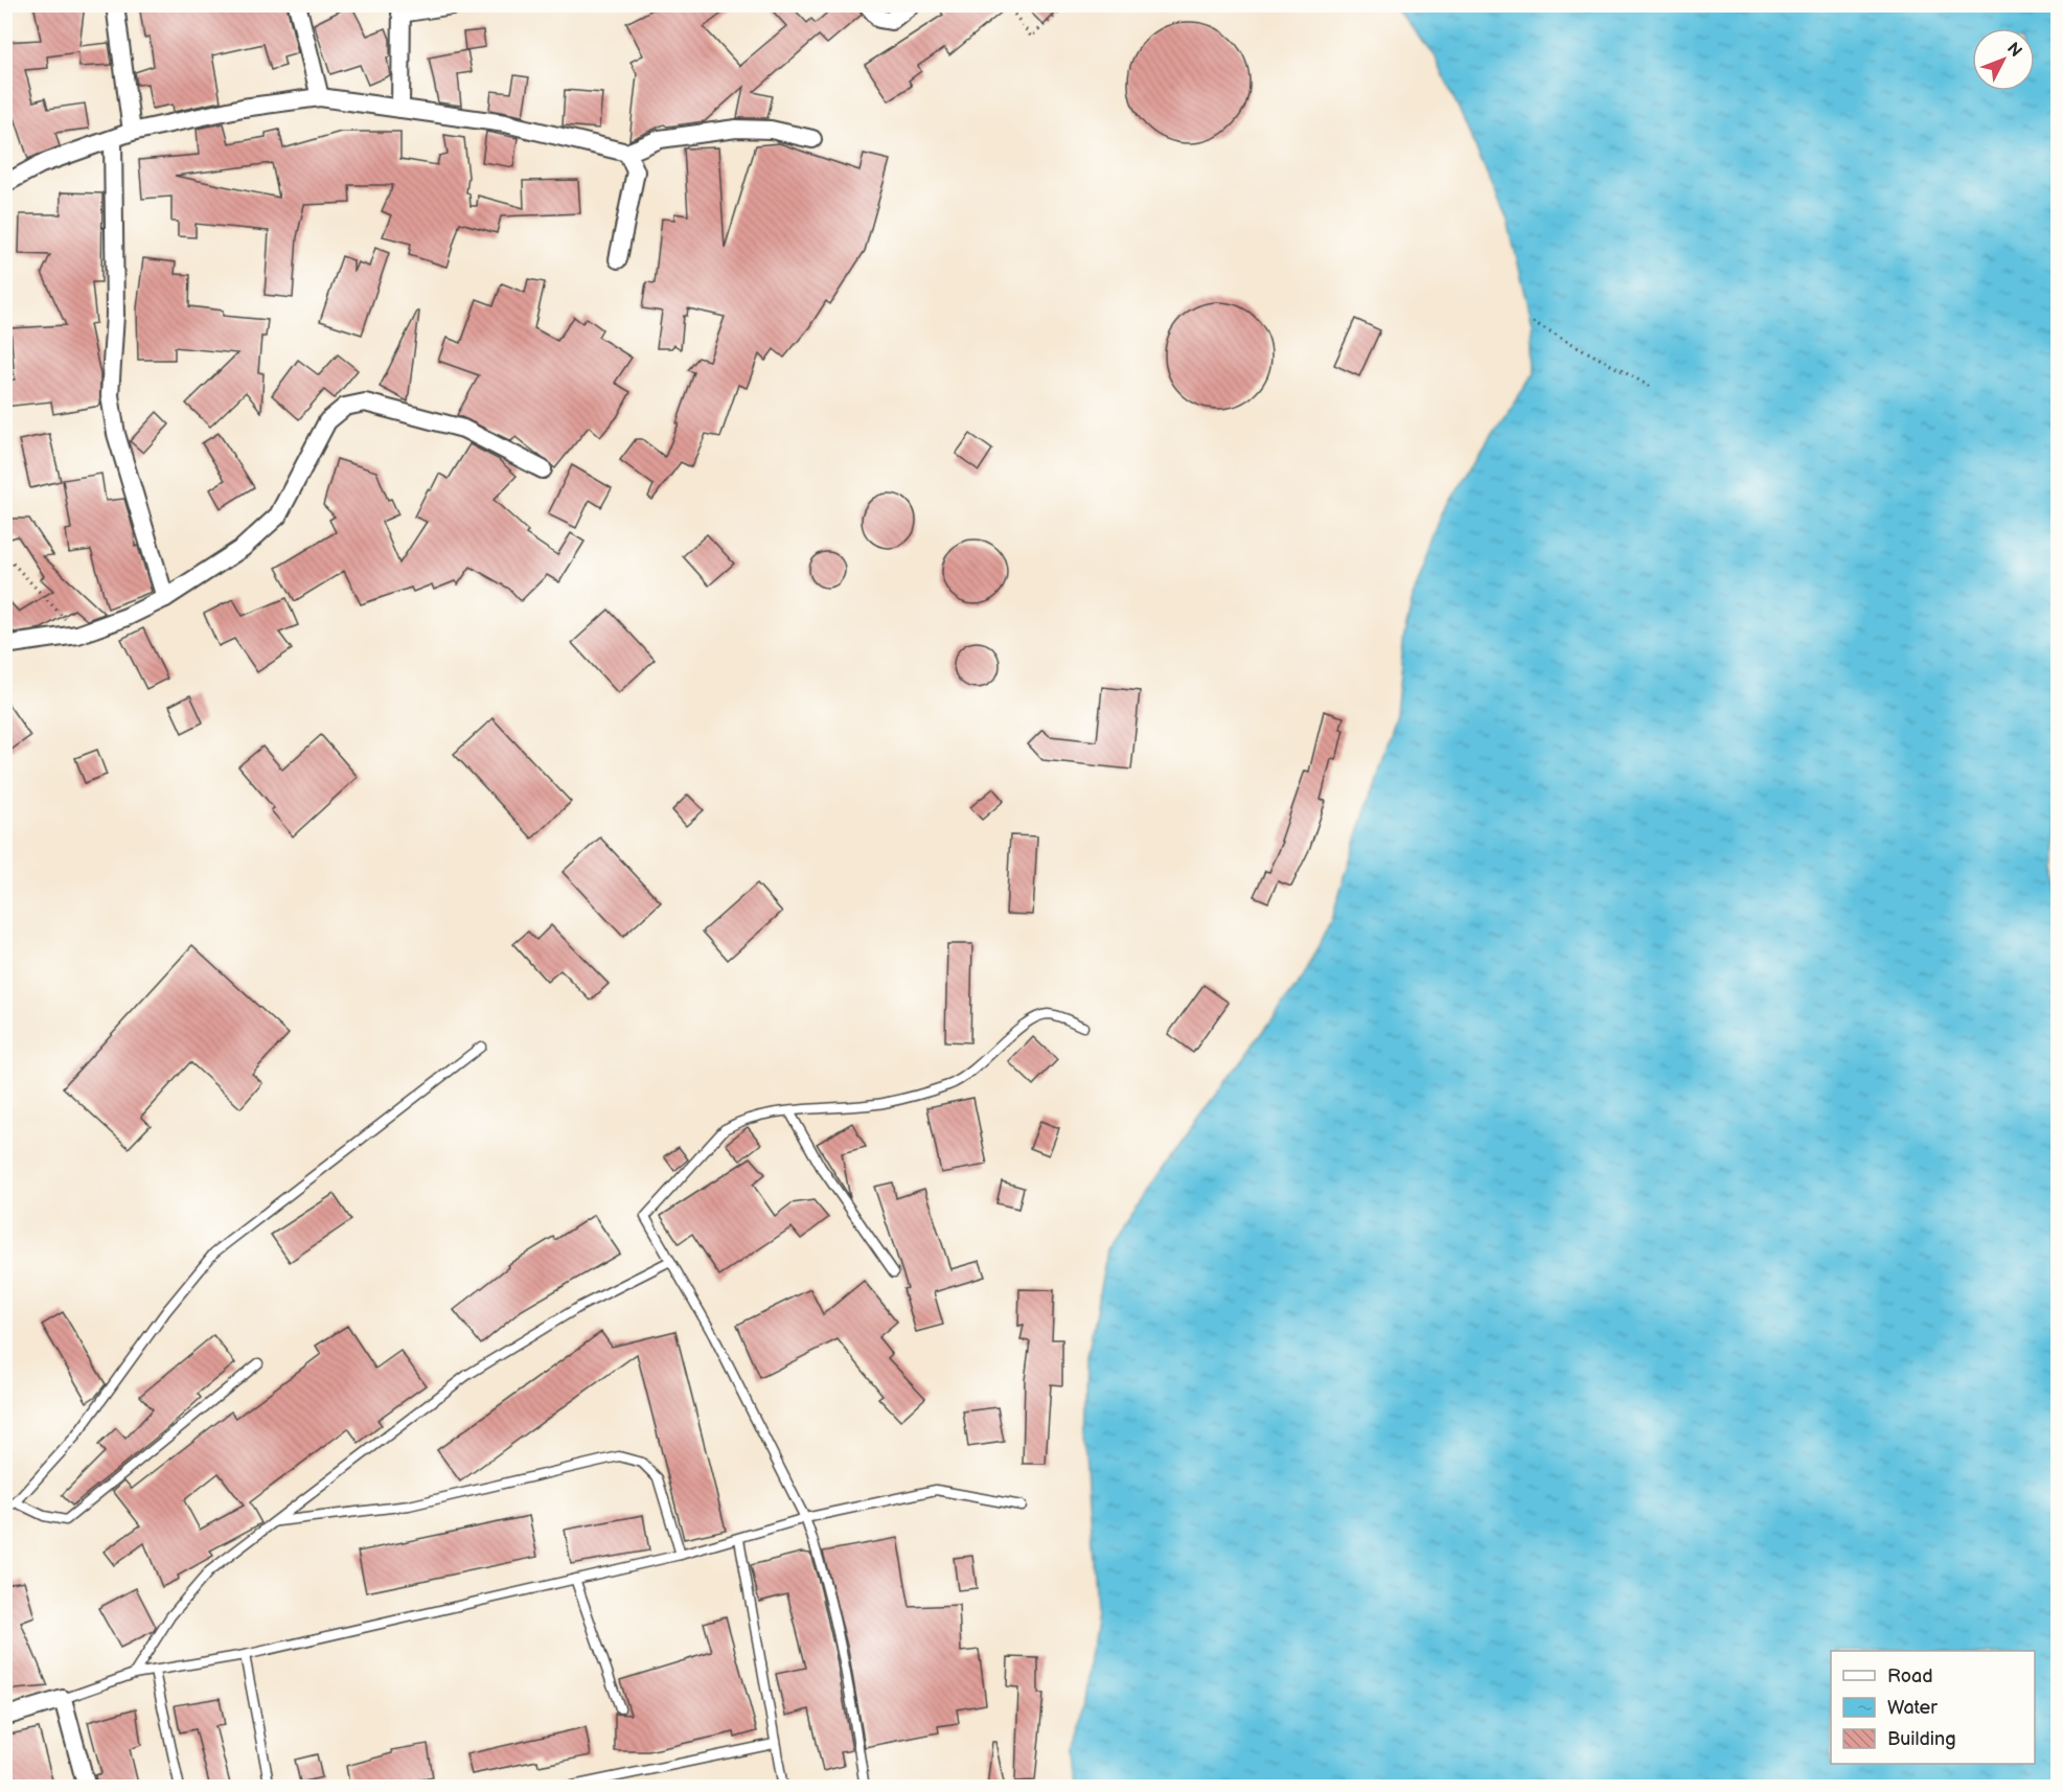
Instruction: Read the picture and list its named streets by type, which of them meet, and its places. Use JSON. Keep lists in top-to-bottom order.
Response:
{
  "legend": ["Road", "Water", "Building"],
  "north": "top right"
}
